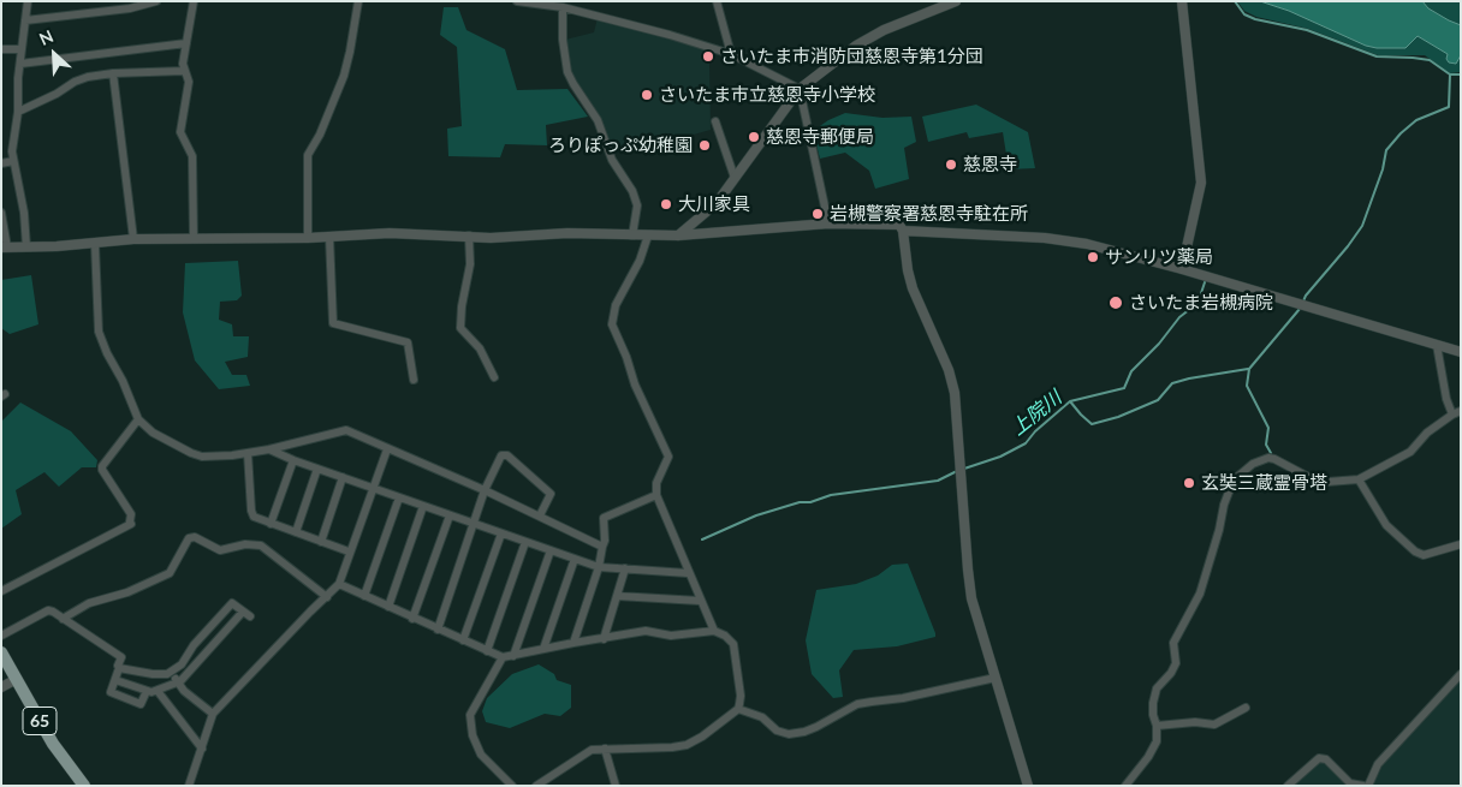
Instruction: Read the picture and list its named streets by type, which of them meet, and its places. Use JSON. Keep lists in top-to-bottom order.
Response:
{
  "streets": {
    "main road": ["65"]
  },
  "water": ["上院川"],
  "places": [
    "さいたま市消防団慈恩寺第1分団",
    "さいたま市立慈恩寺小学校",
    "慈恩寺郵便局",
    "ろりぽっぷ幼稚園",
    "慈恩寺",
    "大川家具",
    "岩槻警察署慈恩寺駐在所",
    "サンリツ薬局",
    "さいたま岩槻病院",
    "玄奘三蔵霊骨塔"
  ],
  "north": "top left"
}
